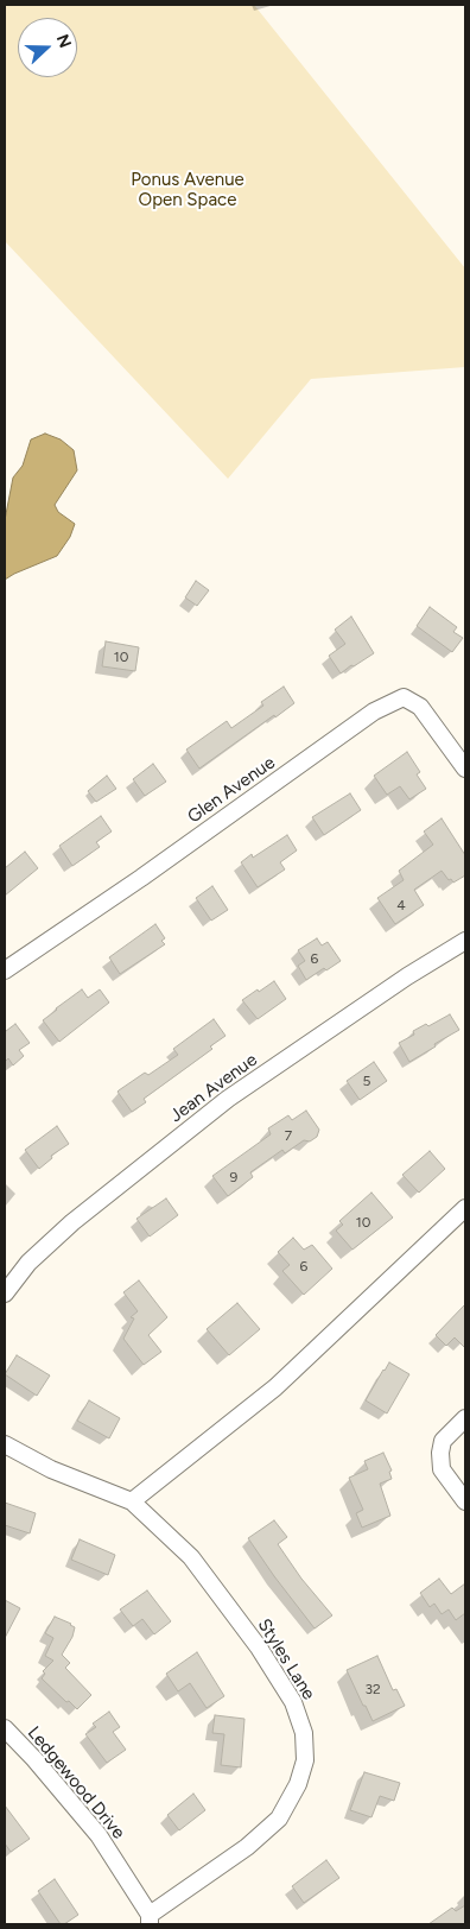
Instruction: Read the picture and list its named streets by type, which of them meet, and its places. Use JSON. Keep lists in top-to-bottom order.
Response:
{
  "streets": {
    "street": [
      "Glen Avenue",
      "Jean Avenue",
      "Styles Lane",
      "Ledgewood Drive"
    ]
  },
  "crossings": [
    ["Styles Lane", "Ledgewood Drive"]
  ],
  "parks": ["Ponus Avenue Open Space"],
  "house_numbers": [
    "10",
    "4",
    "6",
    "5",
    "7",
    "9",
    "10",
    "6",
    "32"
  ],
  "north": "right"
}
